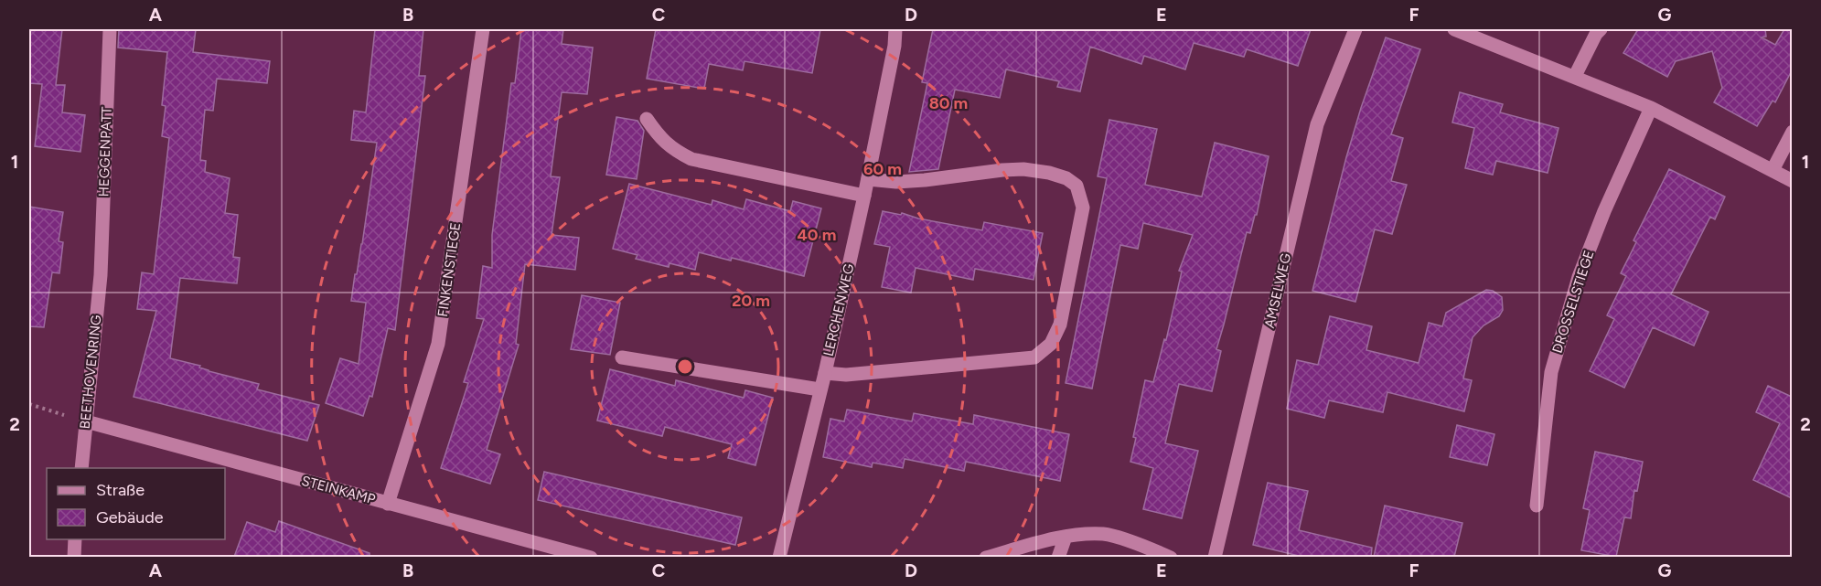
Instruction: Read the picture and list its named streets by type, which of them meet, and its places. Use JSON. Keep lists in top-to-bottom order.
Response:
{
  "streets": {
    "street": [
      "HEGGENPATT",
      "FINKENSTIEGE",
      "AMSELWEG",
      "DROSSELSTIEGE",
      "LERCHENWEG",
      "BEETHOVENRING",
      "STEINKAMP"
    ]
  },
  "crossings": [
    ["HEGGENPATT", "BEETHOVENRING"],
    ["FINKENSTIEGE", "STEINKAMP"],
    ["BEETHOVENRING", "STEINKAMP"]
  ],
  "legend": ["Straße", "Gebäude"],
  "grid": {
    "columns": [
      "A",
      "B",
      "C",
      "D",
      "E",
      "F",
      "G"
    ],
    "rows": ["1", "2"]
  },
  "rings": [
    "80 m",
    "60 m",
    "40 m",
    "20 m"
  ]
}
